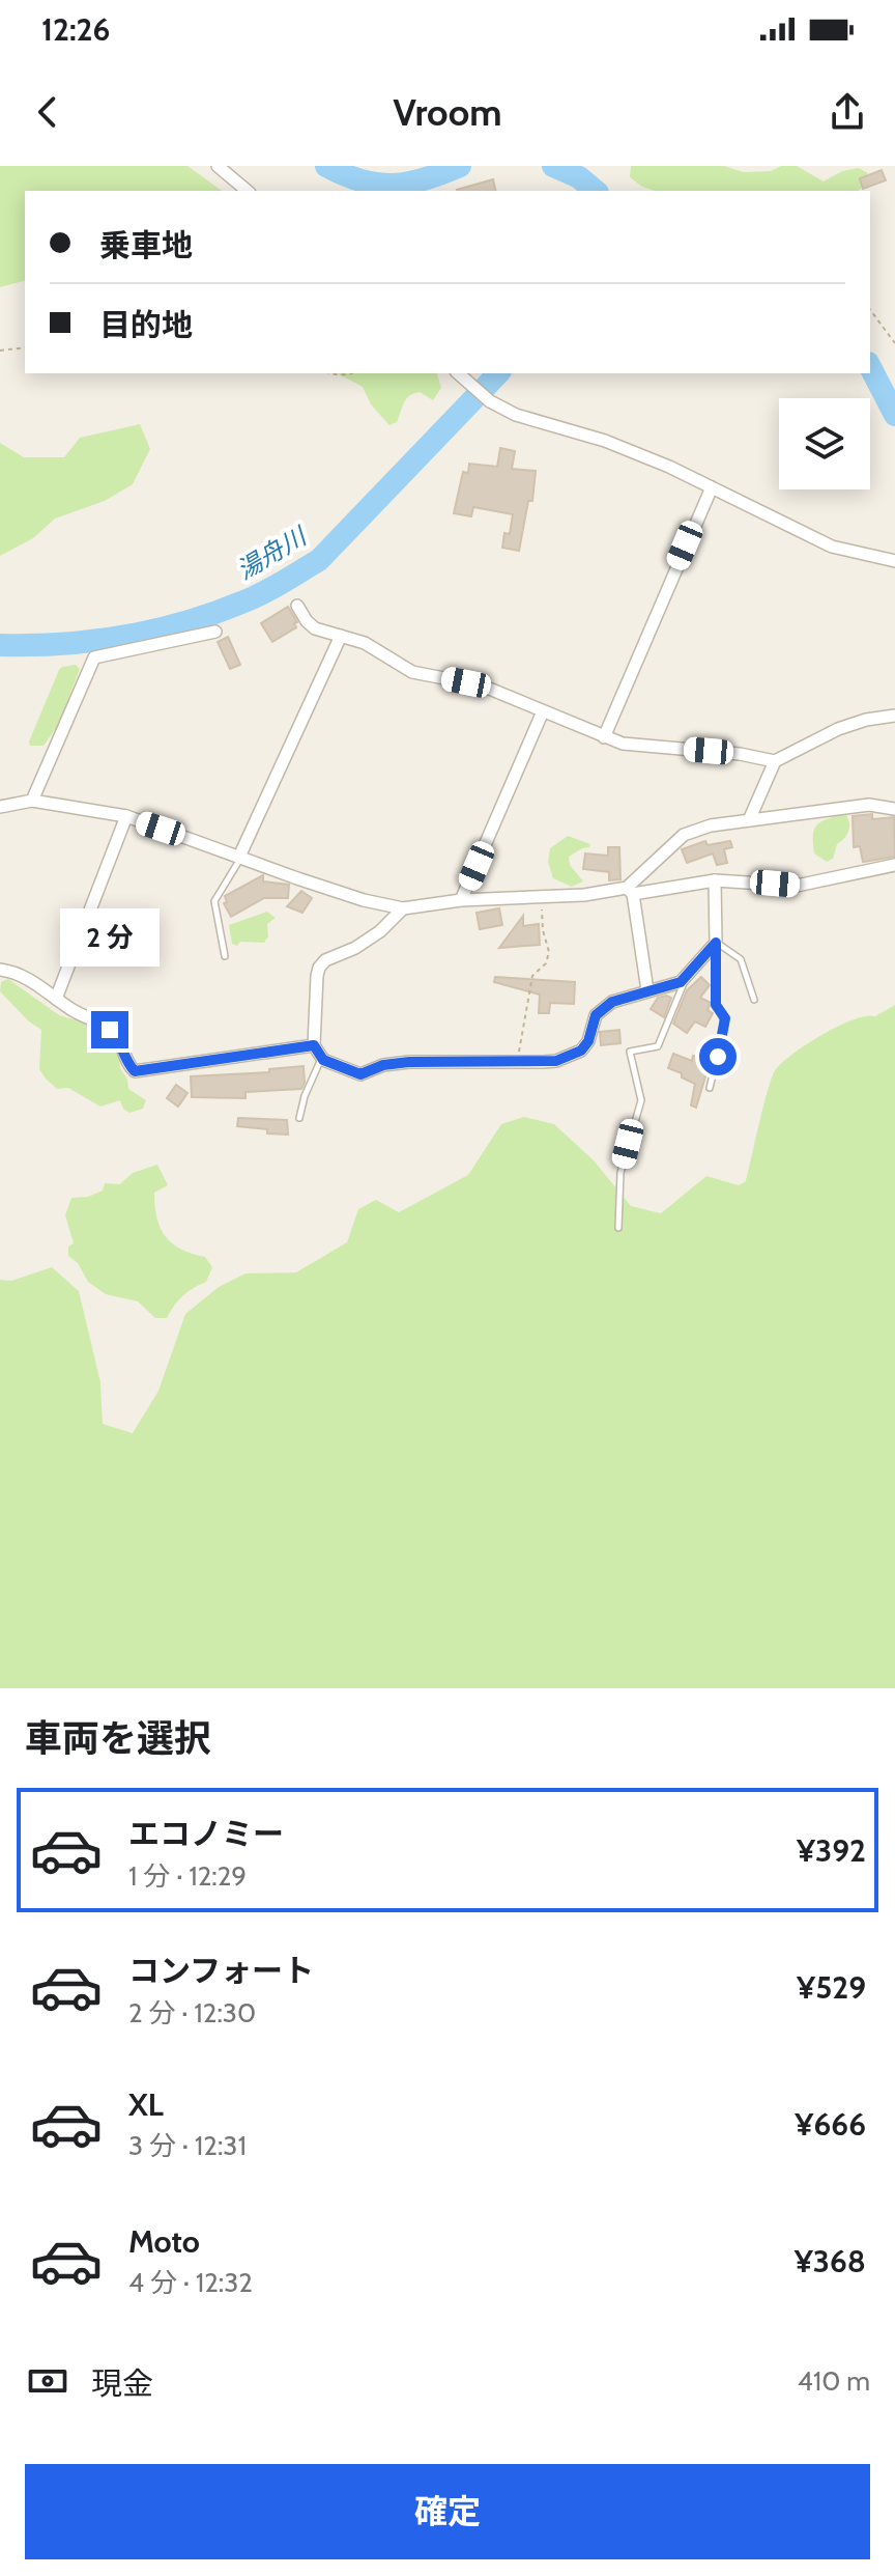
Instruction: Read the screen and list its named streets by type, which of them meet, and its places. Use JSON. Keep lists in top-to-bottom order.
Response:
{
  "water": ["湯舟川"],
  "page": {
    "status": "12:26",
    "header": "Vroom",
    "banner": ["乗車地", "目的地"],
    "bubble": "2 分",
    "heading": "車両を選択",
    "list": [
      {
        "name": "エコノミー",
        "note": "1 分 · 12:29",
        "value": "¥392"
      },
      {
        "name": "コンフォート",
        "note": "2 分 · 12:30",
        "value": "¥529"
      },
      {
        "name": "XL",
        "note": "3 分 · 12:31",
        "value": "¥666"
      },
      {
        "name": "Moto",
        "note": "4 分 · 12:32",
        "value": "¥368"
      }
    ],
    "pay": ["現金", "410 m"],
    "buttons": "確定"
  }
}
